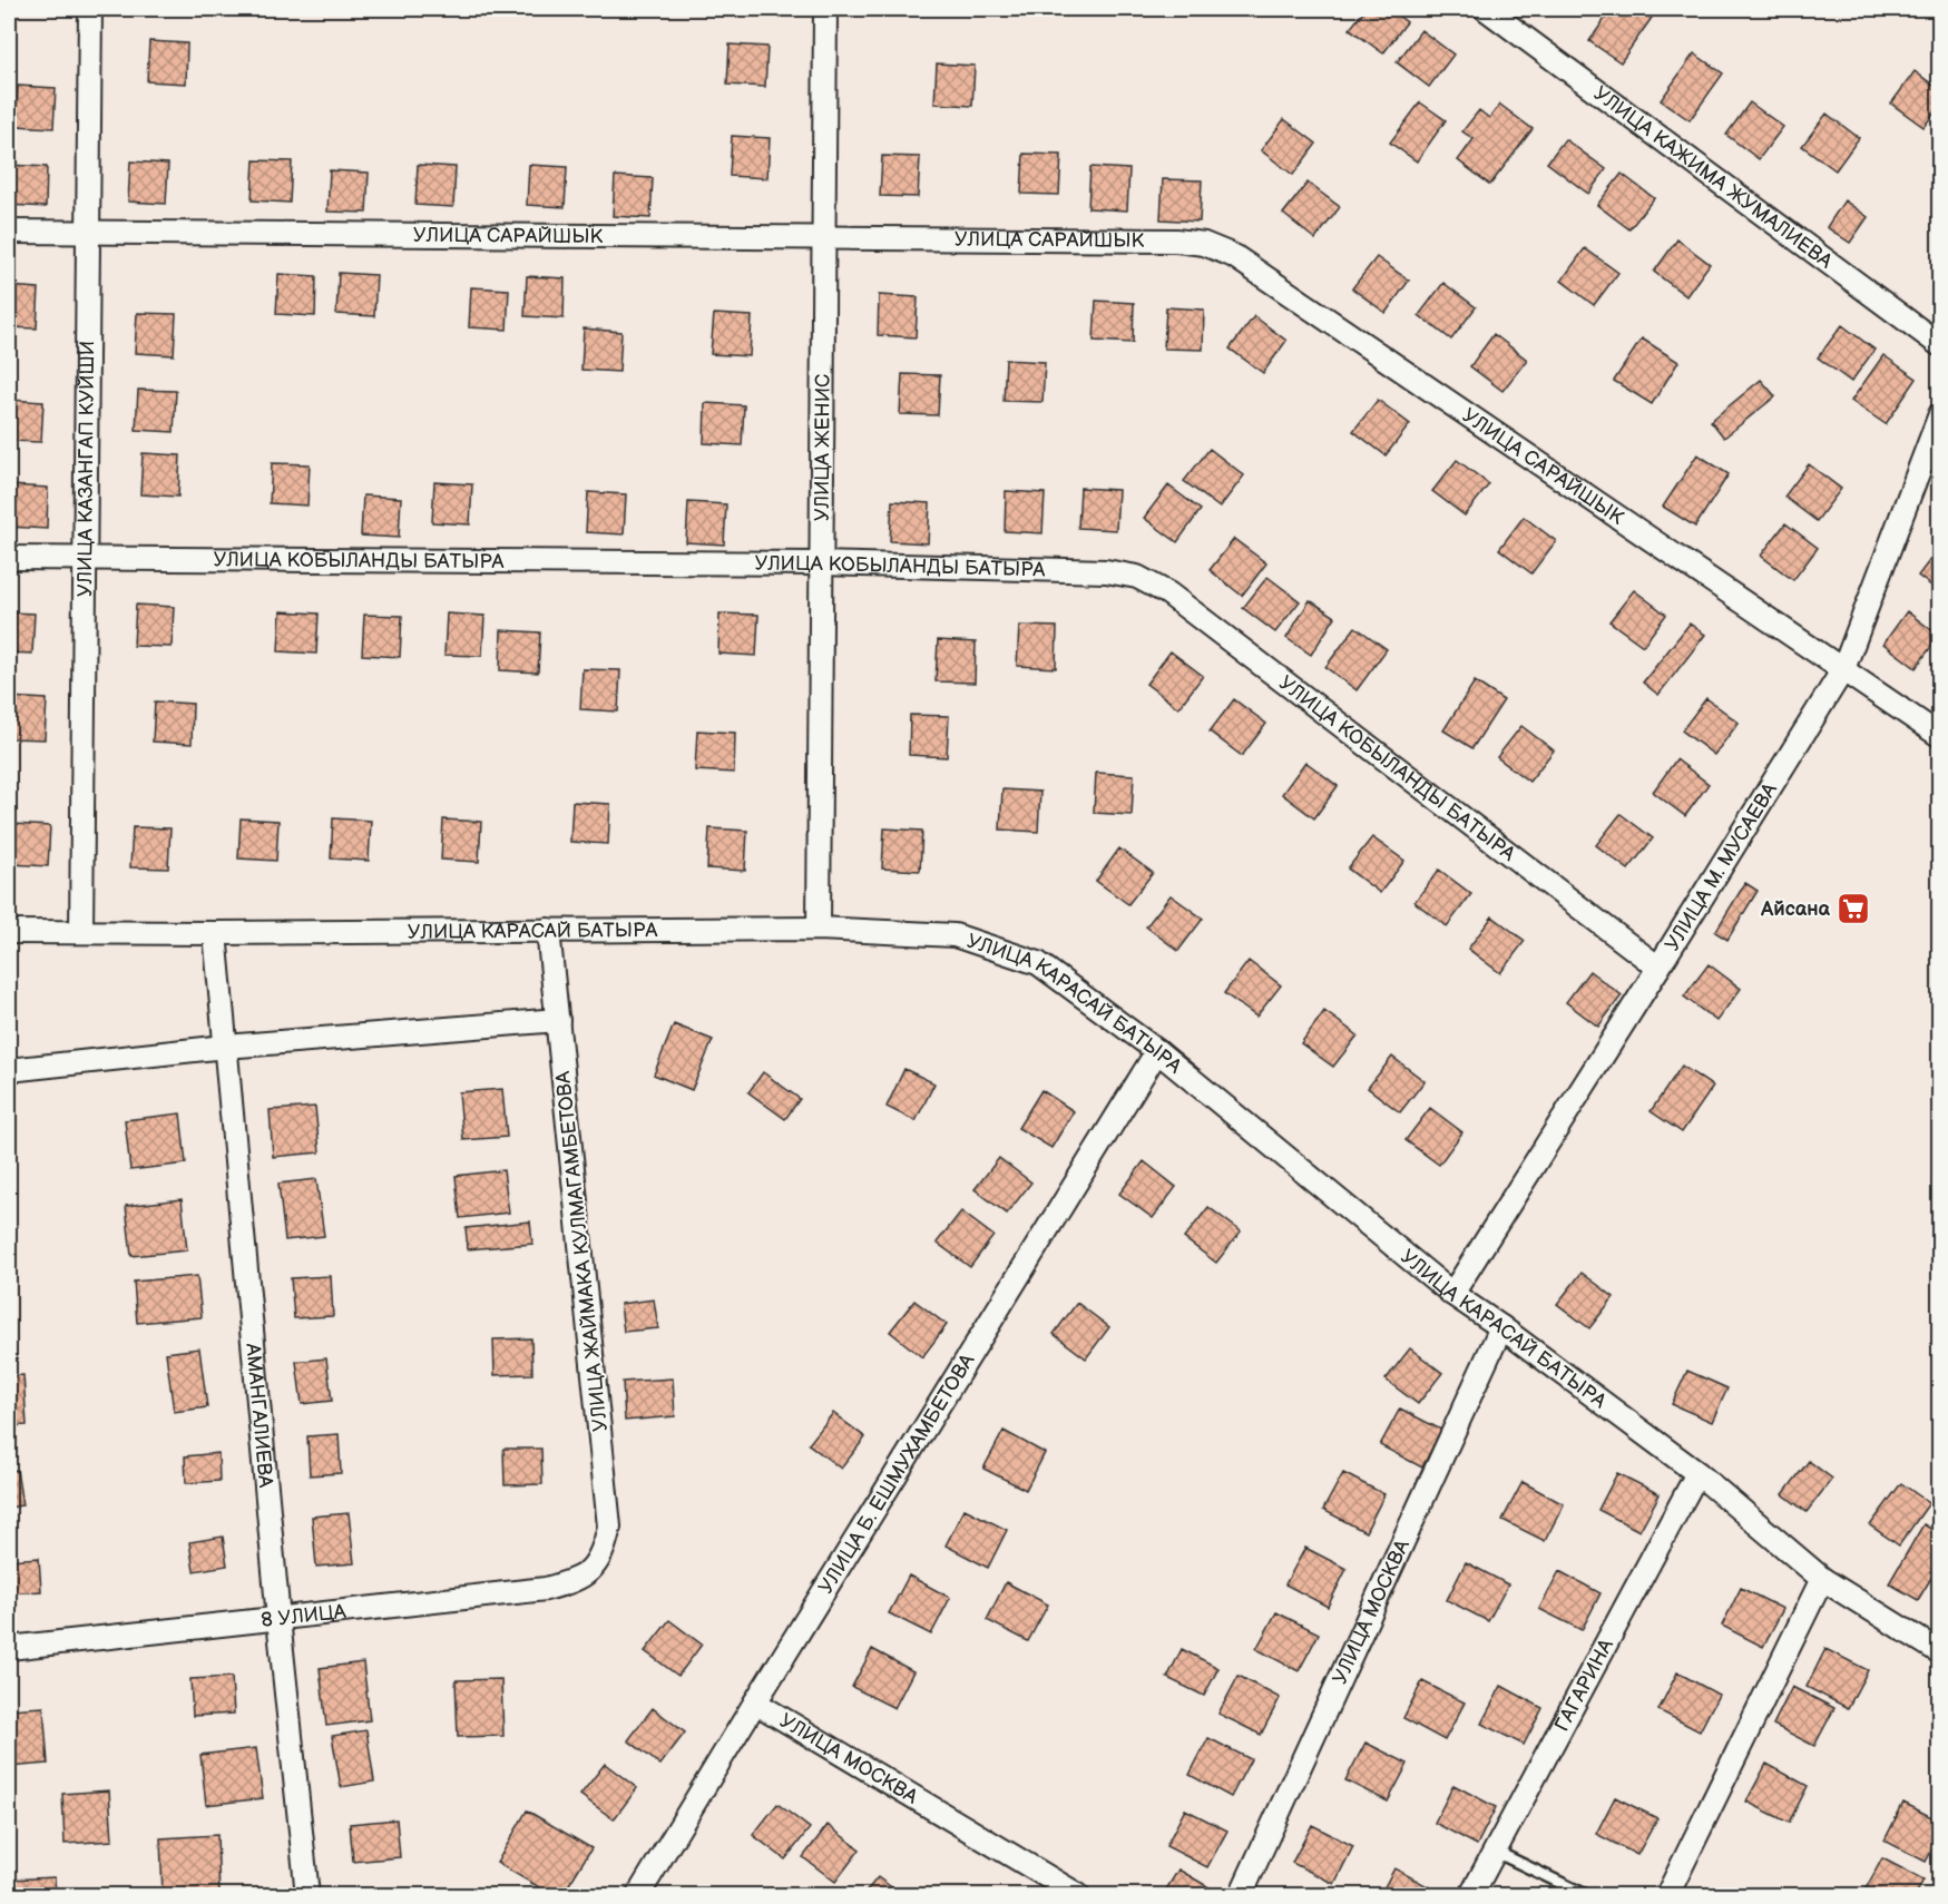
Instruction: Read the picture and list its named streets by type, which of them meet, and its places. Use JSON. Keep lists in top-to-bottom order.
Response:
{
  "streets": {
    "street": [
      "УЛИЦА КАЖИМА ЖУМАЛИЕВА",
      "УЛИЦА САРАЙШЫК",
      "УЛИЦА ЖЕНИС",
      "УЛИЦА КАЗАНГАП КУЙШИ",
      "УЛИЦА КОБЫЛАНДЫ БАТЫРА",
      "УЛИЦА М. МУСАЕВА",
      "УЛИЦА КАРАСАЙ БАТЫРА",
      "УЛИЦА ЖАЙМАКА КУЛМАГАМБЕТОВА",
      "АМАНГАЛИЕВА",
      "УЛИЦА Б. ЕШМУХАМБЕТОВА",
      "УЛИЦА МОСКВА",
      "8 УЛИЦА",
      "ГАГАРИНА"
    ]
  },
  "crossings": [
    ["УЛИЦА САРАЙШЫК", "УЛИЦА ЖЕНИС"],
    ["УЛИЦА САРАЙШЫК", "УЛИЦА КАЗАНГАП КУЙШИ"],
    ["УЛИЦА САРАЙШЫК", "УЛИЦА М. МУСАЕВА"],
    ["УЛИЦА ЖЕНИС", "УЛИЦА КОБЫЛАНДЫ БАТЫРА"],
    ["УЛИЦА ЖЕНИС", "УЛИЦА КАРАСАЙ БАТЫРА"],
    ["УЛИЦА КАЗАНГАП КУЙШИ", "УЛИЦА КОБЫЛАНДЫ БАТЫРА"],
    ["УЛИЦА КАЗАНГАП КУЙШИ", "УЛИЦА КАРАСАЙ БАТЫРА"],
    ["УЛИЦА КОБЫЛАНДЫ БАТЫРА", "УЛИЦА М. МУСАЕВА"],
    ["УЛИЦА М. МУСАЕВА", "УЛИЦА КАРАСАЙ БАТЫРА"],
    ["УЛИЦА КАРАСАЙ БАТЫРА", "УЛИЦА ЖАЙМАКА КУЛМАГАМБЕТОВА"],
    ["УЛИЦА КАРАСАЙ БАТЫРА", "АМАНГАЛИЕВА"],
    ["УЛИЦА КАРАСАЙ БАТЫРА", "УЛИЦА Б. ЕШМУХАМБЕТОВА"],
    ["УЛИЦА КАРАСАЙ БАТЫРА", "УЛИЦА МОСКВА"],
    ["УЛИЦА КАРАСАЙ БАТЫРА", "ГАГАРИНА"],
    ["УЛИЦА ЖАЙМАКА КУЛМАГАМБЕТОВА", "8 УЛИЦА"],
    ["АМАНГАЛИЕВА", "8 УЛИЦА"],
    ["УЛИЦА Б. ЕШМУХАМБЕТОВА", "УЛИЦА МОСКВА"]
  ],
  "places": {
    "supermarket": ["Айсана"]
  }
}
